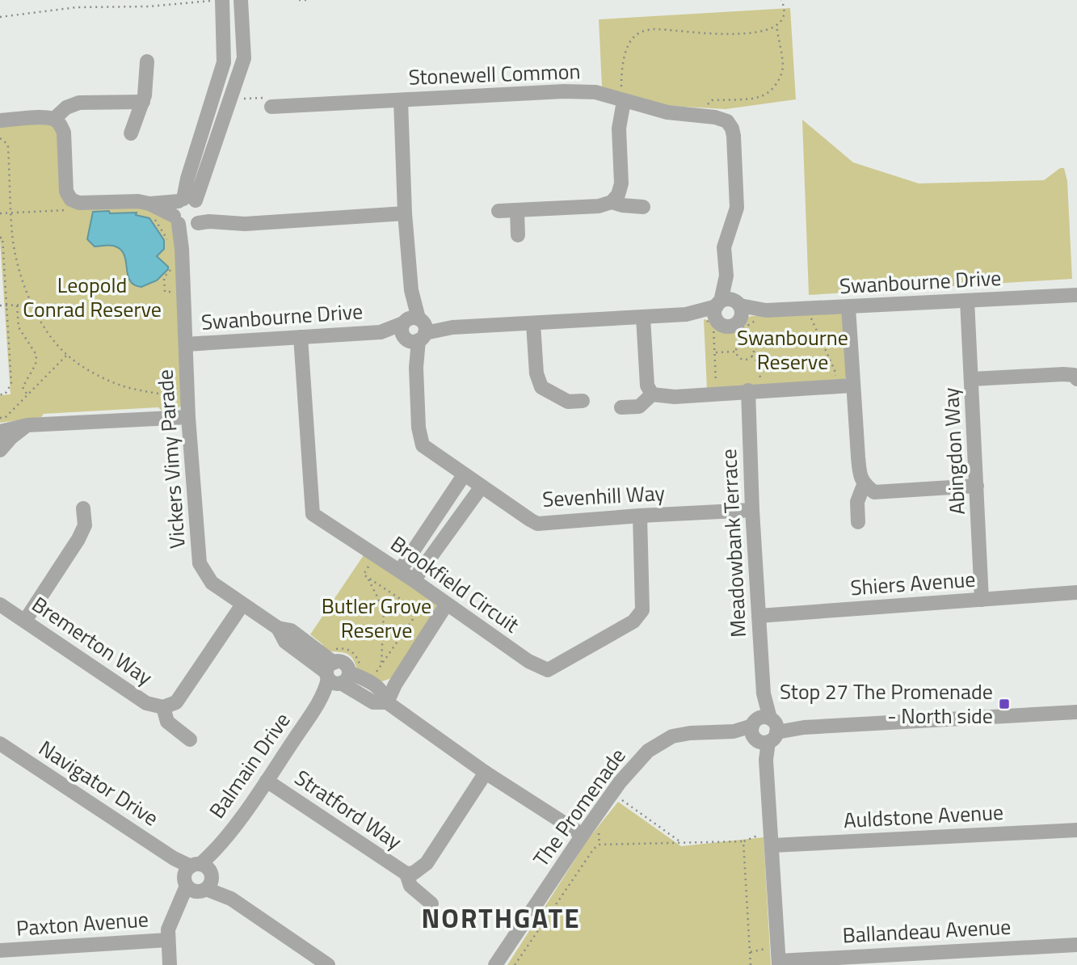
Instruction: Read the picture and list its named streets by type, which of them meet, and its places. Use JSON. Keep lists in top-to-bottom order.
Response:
{
  "streets": {
    "street": [
      "Stonewell Common",
      "Swanbourne Drive",
      "Abingdon Way",
      "Vickers Vimy Parade",
      "Sevenhill Way",
      "Meadowbank Terrace",
      "Shiers Avenue",
      "Brookfield Circuit",
      "Bremerton Way",
      "Balmain Drive",
      "Navigator Drive",
      "The Promenade",
      "Stratford Way",
      "Auldstone Avenue",
      "Paxton Avenue",
      "Ballandeau Avenue"
    ]
  },
  "crossings": [
    ["Stonewell Common", "Swanbourne Drive"],
    ["Stonewell Common", "Sevenhill Way"],
    ["Swanbourne Drive", "Abingdon Way"],
    ["Swanbourne Drive", "Vickers Vimy Parade"],
    ["Swanbourne Drive", "Sevenhill Way"],
    ["Swanbourne Drive", "Brookfield Circuit"],
    ["Abingdon Way", "Shiers Avenue"],
    ["Vickers Vimy Parade", "Bremerton Way"],
    ["Vickers Vimy Parade", "Balmain Drive"],
    ["Vickers Vimy Parade", "The Promenade"],
    ["Vickers Vimy Parade", "Stratford Way"],
    ["Sevenhill Way", "Meadowbank Terrace"],
    ["Sevenhill Way", "Brookfield Circuit"],
    ["Meadowbank Terrace", "Shiers Avenue"],
    ["Meadowbank Terrace", "The Promenade"],
    ["Meadowbank Terrace", "Auldstone Avenue"],
    ["Meadowbank Terrace", "Ballandeau Avenue"],
    ["Balmain Drive", "Navigator Drive"],
    ["Balmain Drive", "Stratford Way"],
    ["Balmain Drive", "Paxton Avenue"]
  ],
  "districts": ["NORTHGATE"],
  "parks": ["Leopold Conrad Reserve", "Swanbourne Reserve", "Butler Grove Reserve"],
  "places": {
    "transit": ["Stop 27 The Promenade - North side"]
  }
}
